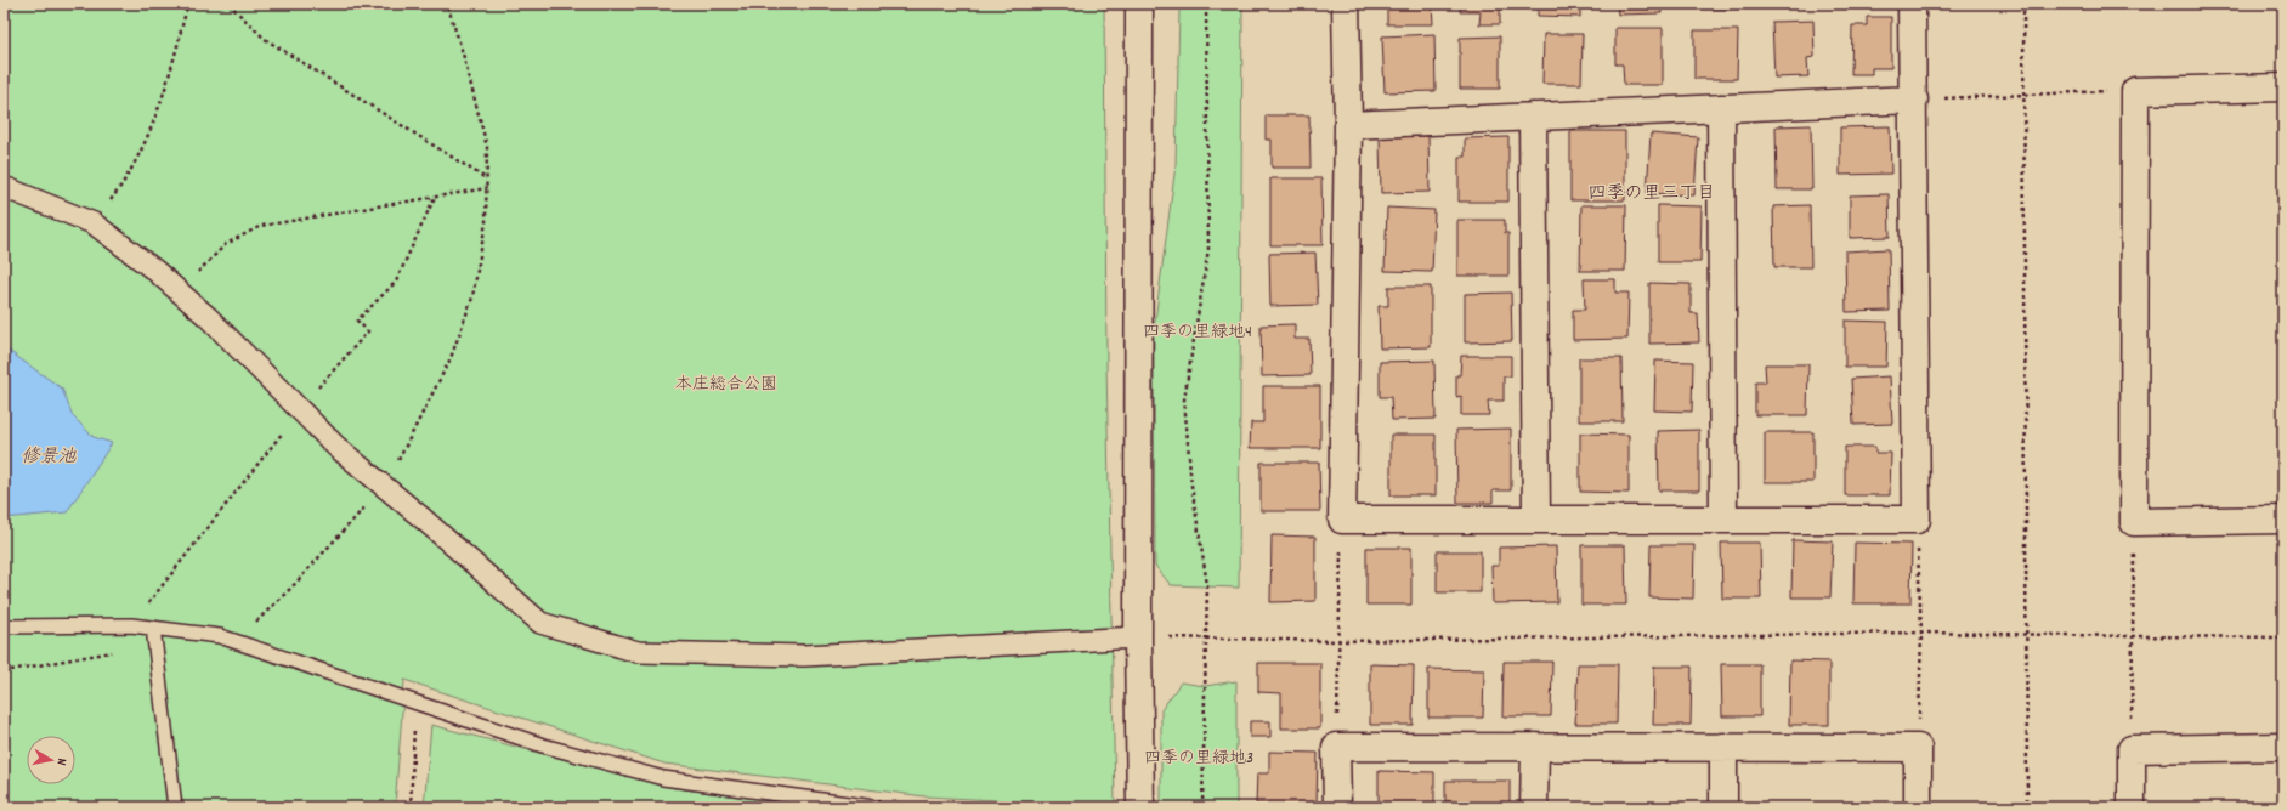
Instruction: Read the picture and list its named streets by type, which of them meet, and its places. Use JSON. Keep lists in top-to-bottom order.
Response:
{
  "districts": ["四季の里三丁目"],
  "water": ["修景池"],
  "parks": ["四季の里緑地4", "本庄総合公園", "四季の里緑地3"],
  "north": "right"
}
